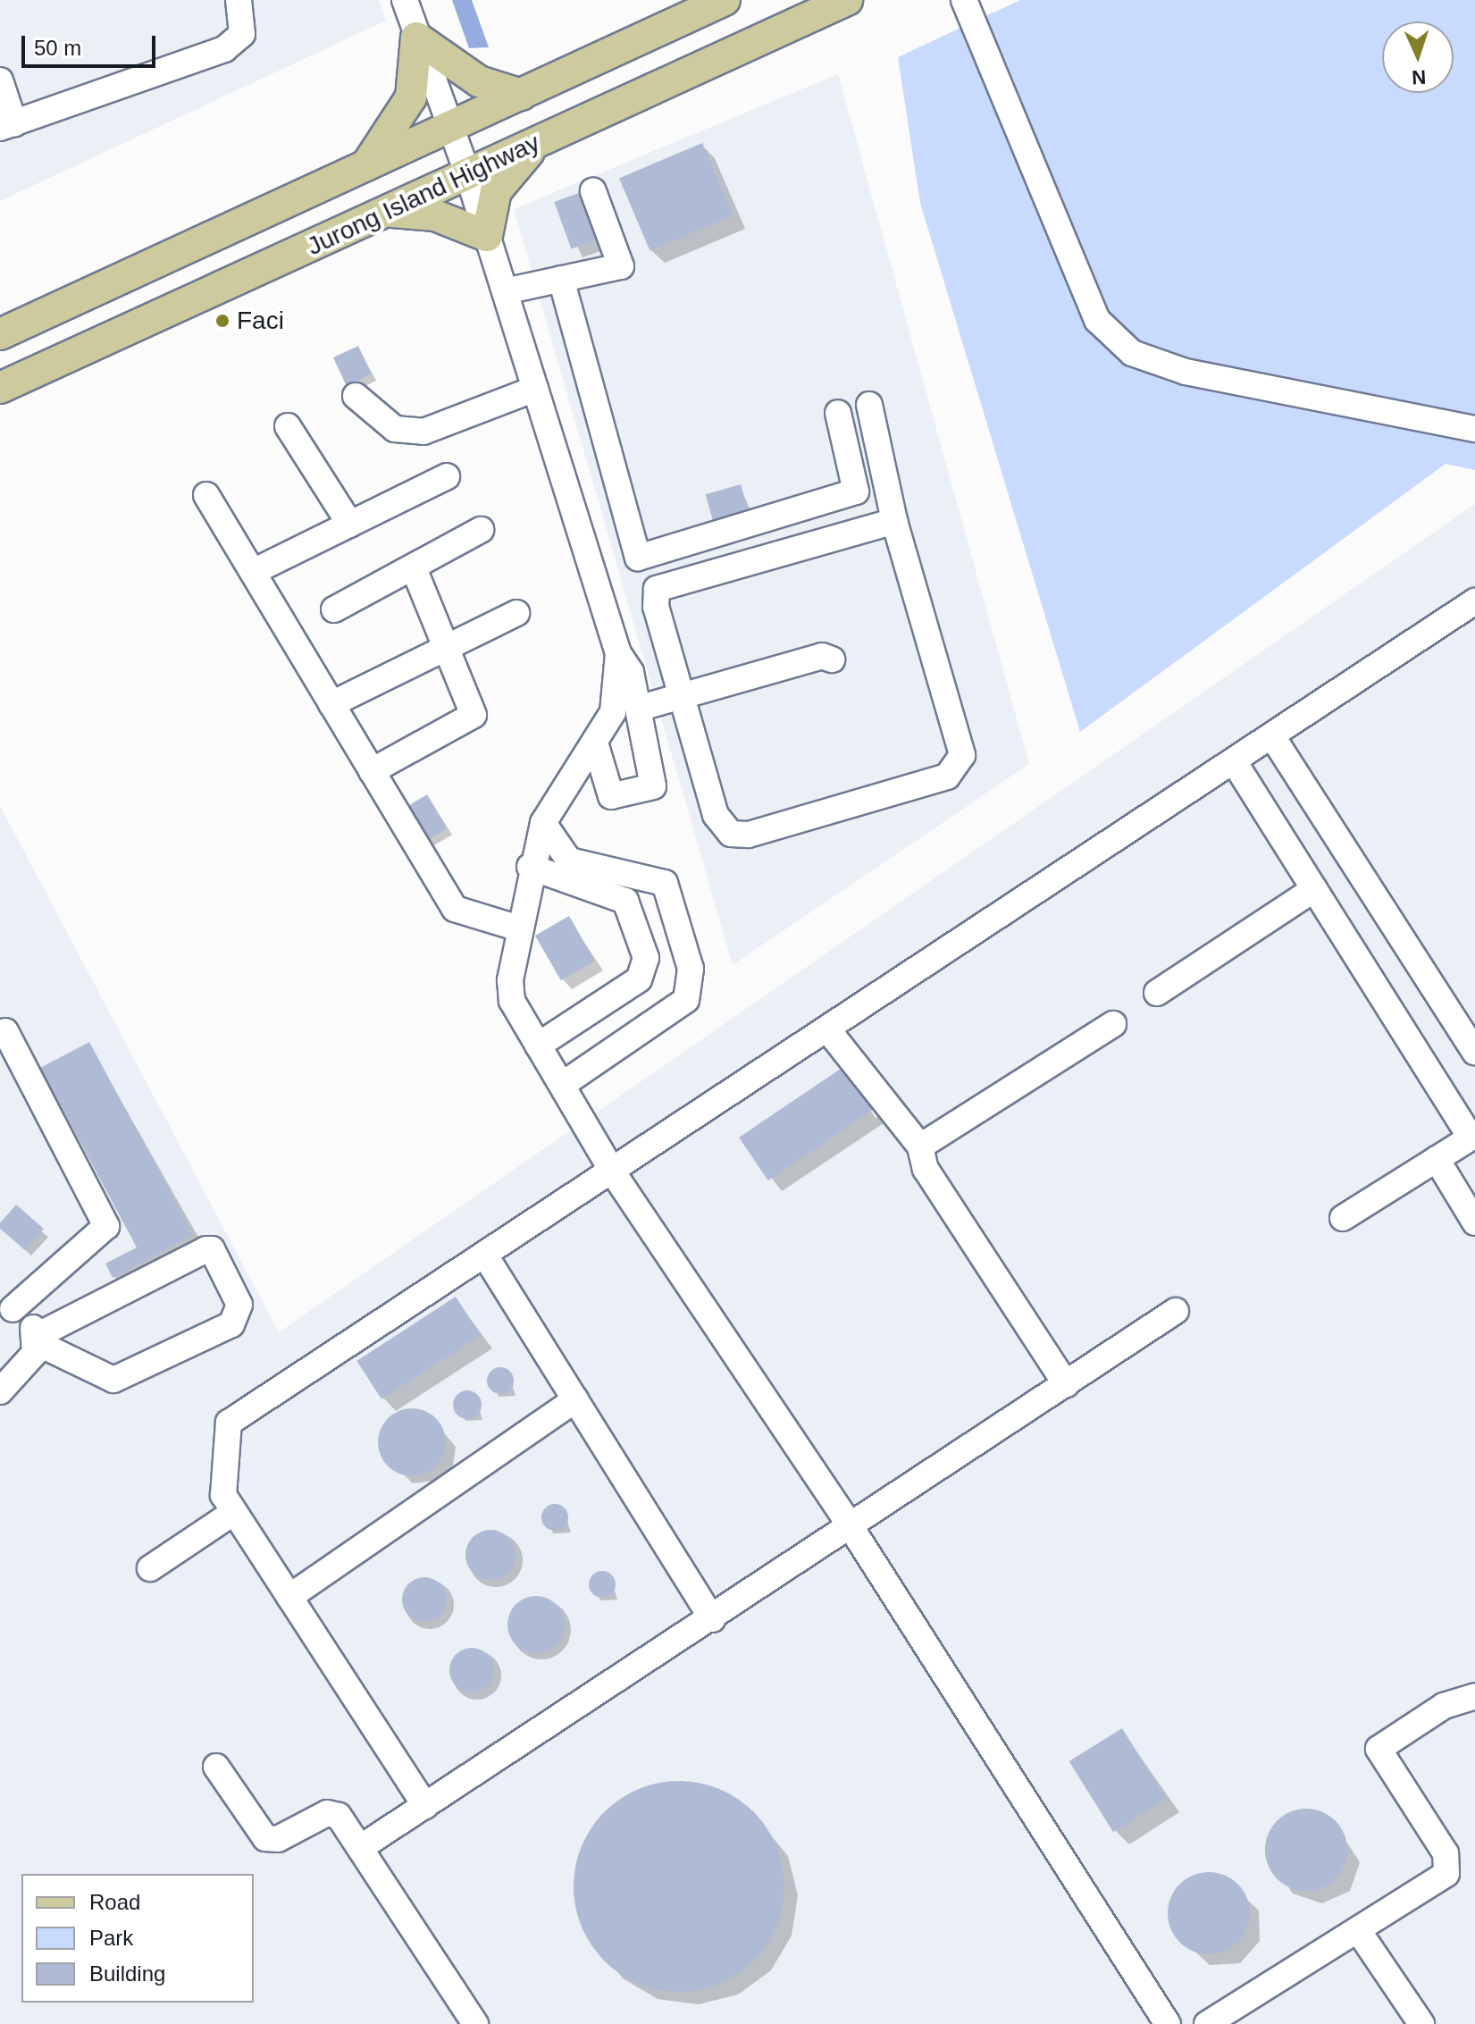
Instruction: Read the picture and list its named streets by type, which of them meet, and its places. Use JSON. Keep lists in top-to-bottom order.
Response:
{
  "streets": {
    "main road": ["Jurong Island Highway"]
  },
  "places": ["Faci"],
  "legend": ["Road", "Park", "Building"],
  "scale_bar": "50 m",
  "north": "bottom"
}
